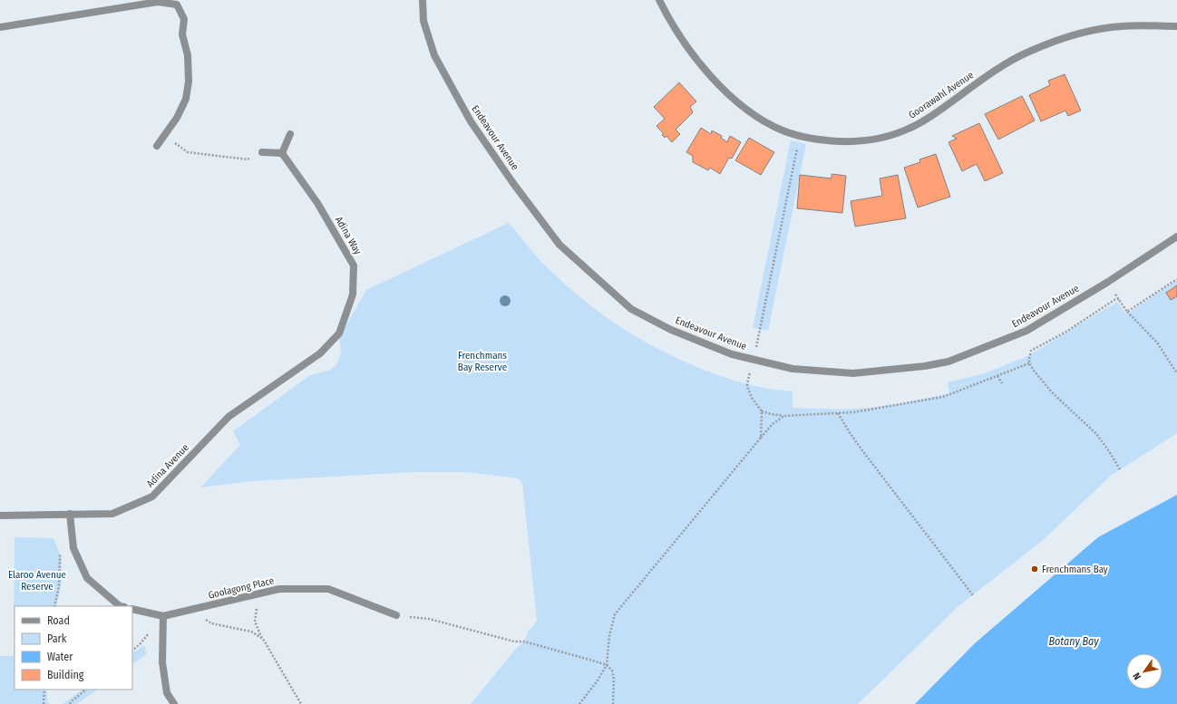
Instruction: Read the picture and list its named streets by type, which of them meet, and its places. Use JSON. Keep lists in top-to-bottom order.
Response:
{
  "streets": {
    "street": [
      "Goorawahl Avenue",
      "Endeavour Avenue",
      "Adina Way",
      "Adina Avenue",
      "Goolagong Place"
    ]
  },
  "crossings": [
    ["Adina Way", "Adina Avenue"]
  ],
  "water": ["Botany Bay"],
  "parks": ["Frenchmans Bay Reserve", "Elaroo Avenue Reserve"],
  "places": ["Frenchmans Bay"],
  "legend": [
    "Road",
    "Park",
    "Water",
    "Building"
  ],
  "north": "bottom left"
}
